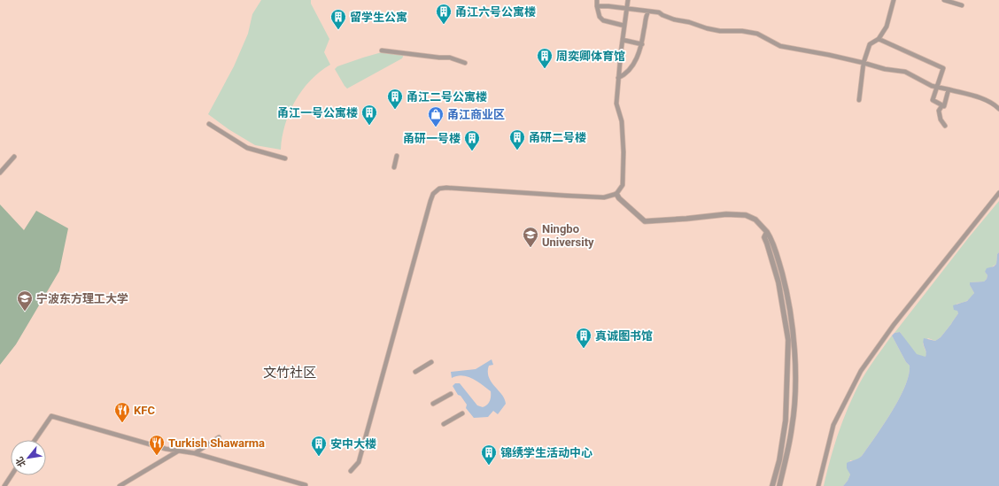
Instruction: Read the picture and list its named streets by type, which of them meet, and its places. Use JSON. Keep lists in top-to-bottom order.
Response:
{
  "districts": ["文竹社区"],
  "places": {
    "building": [
      "甬江六号公寓楼",
      "留学生公寓",
      "周奕卿体育馆",
      "甬江二号公寓楼",
      "甬江一号公寓楼",
      "甬研二号楼",
      "甬研一号楼",
      "真诚图书馆",
      "安中大楼",
      "锦绣学生活动中心"
    ],
    "shop": ["甬江商业区"],
    "school or university": ["Ningbo University", "宁波东方理工大学"],
    "restaurant": ["KFC", "Turkish Shawarma"]
  },
  "north": "bottom left"
}
